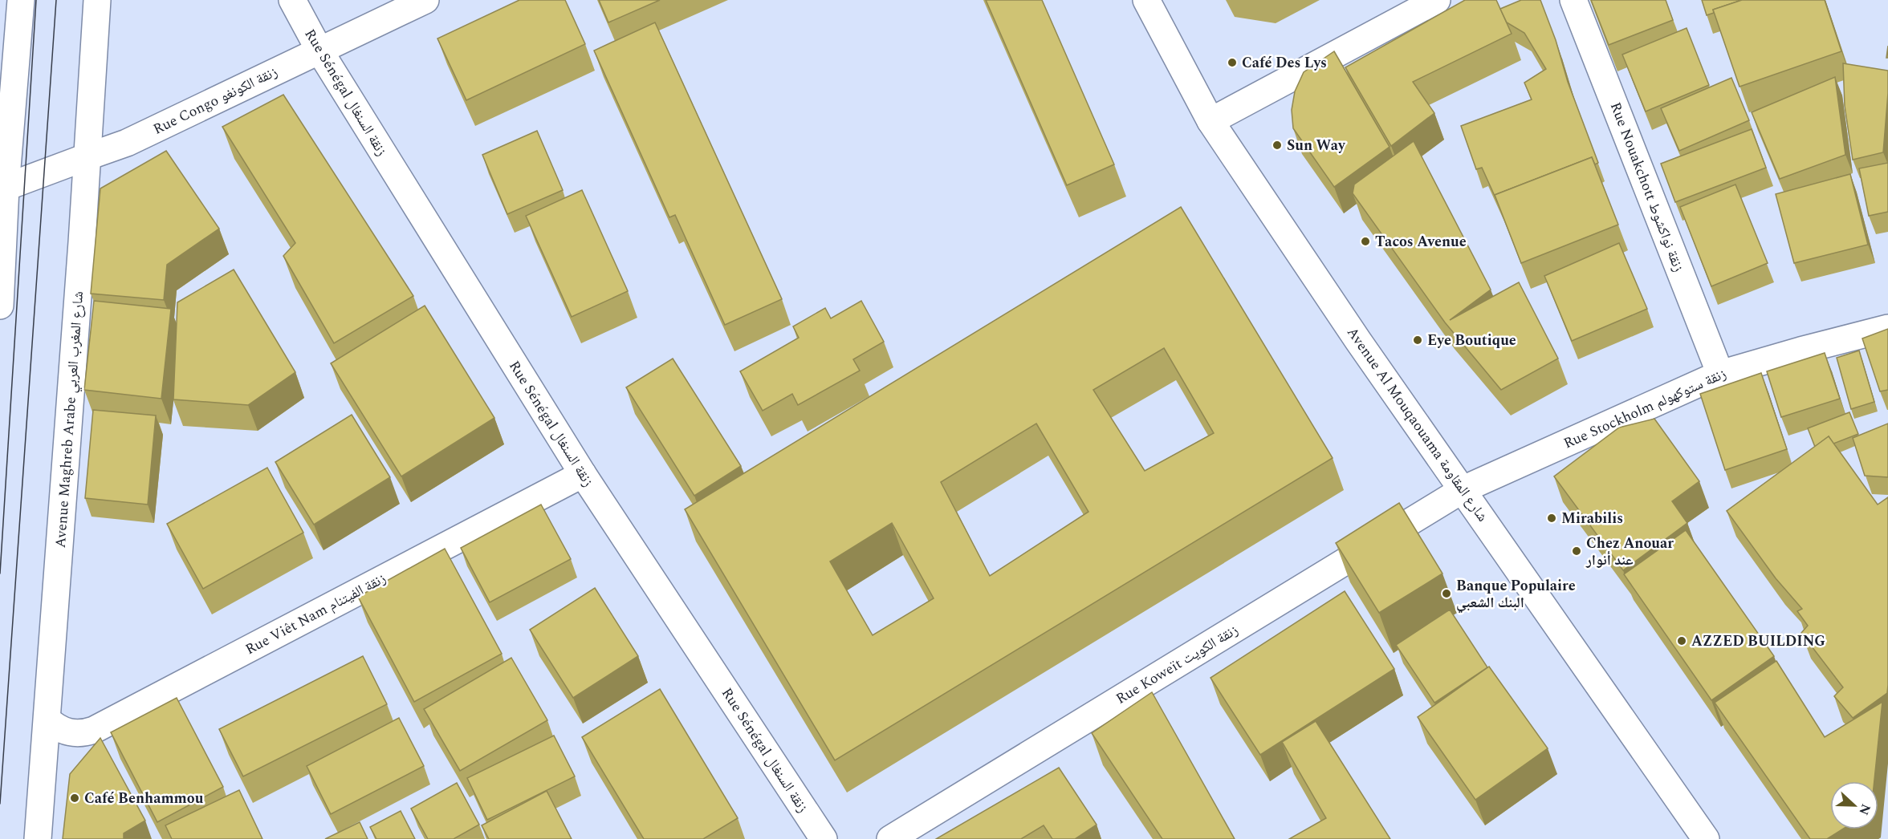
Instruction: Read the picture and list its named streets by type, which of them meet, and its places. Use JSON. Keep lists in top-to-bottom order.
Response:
{
  "streets": {
    "street": [
      "Rue Sénégal زنقة السنغال",
      "Rue Congo زنقة الكونغو",
      "Rue Nouakchott زنقة نواكشوط",
      "Rue Stockholm زنقة ستوكهولم",
      "Avenue Maghreb Arabe شارع المغرب العربي",
      "Avenue Al Mouqaouama شارع المقاومة",
      "Rue Viêt Nam زنقة الفيتنام",
      "Rue Koweït زنقة الكويت"
    ]
  },
  "crossings": [
    ["Rue Sénégal زنقة السنغال", "Rue Congo زنقة الكونغو"],
    ["Rue Sénégal زنقة السنغال", "Rue Viêt Nam زنقة الفيتنام"],
    ["Rue Congo زنقة الكونغو", "Avenue Maghreb Arabe شارع المغرب العربي"],
    ["Rue Nouakchott زنقة نواكشوط", "Rue Stockholm زنقة ستوكهولم"],
    ["Rue Stockholm زنقة ستوكهولم", "Avenue Al Mouqaouama شارع المقاومة"],
    ["Rue Stockholm زنقة ستوكهولم", "Rue Koweït زنقة الكويت"],
    ["Avenue Maghreb Arabe شارع المغرب العربي", "Rue Viêt Nam زنقة الفيتنام"],
    ["Avenue Al Mouqaouama شارع المقاومة", "Rue Koweït زنقة الكويت"]
  ],
  "places": [
    "Café Des Lys",
    "Sun Way",
    "Tacos Avenue",
    "Eye Boutique",
    "Mirabilis",
    "Chez Anouar عند أنوار",
    "Banque Populaire البنك الشعبي",
    "AZZED BUILDING",
    "Café Benhammou"
  ],
  "north": "right"
}
